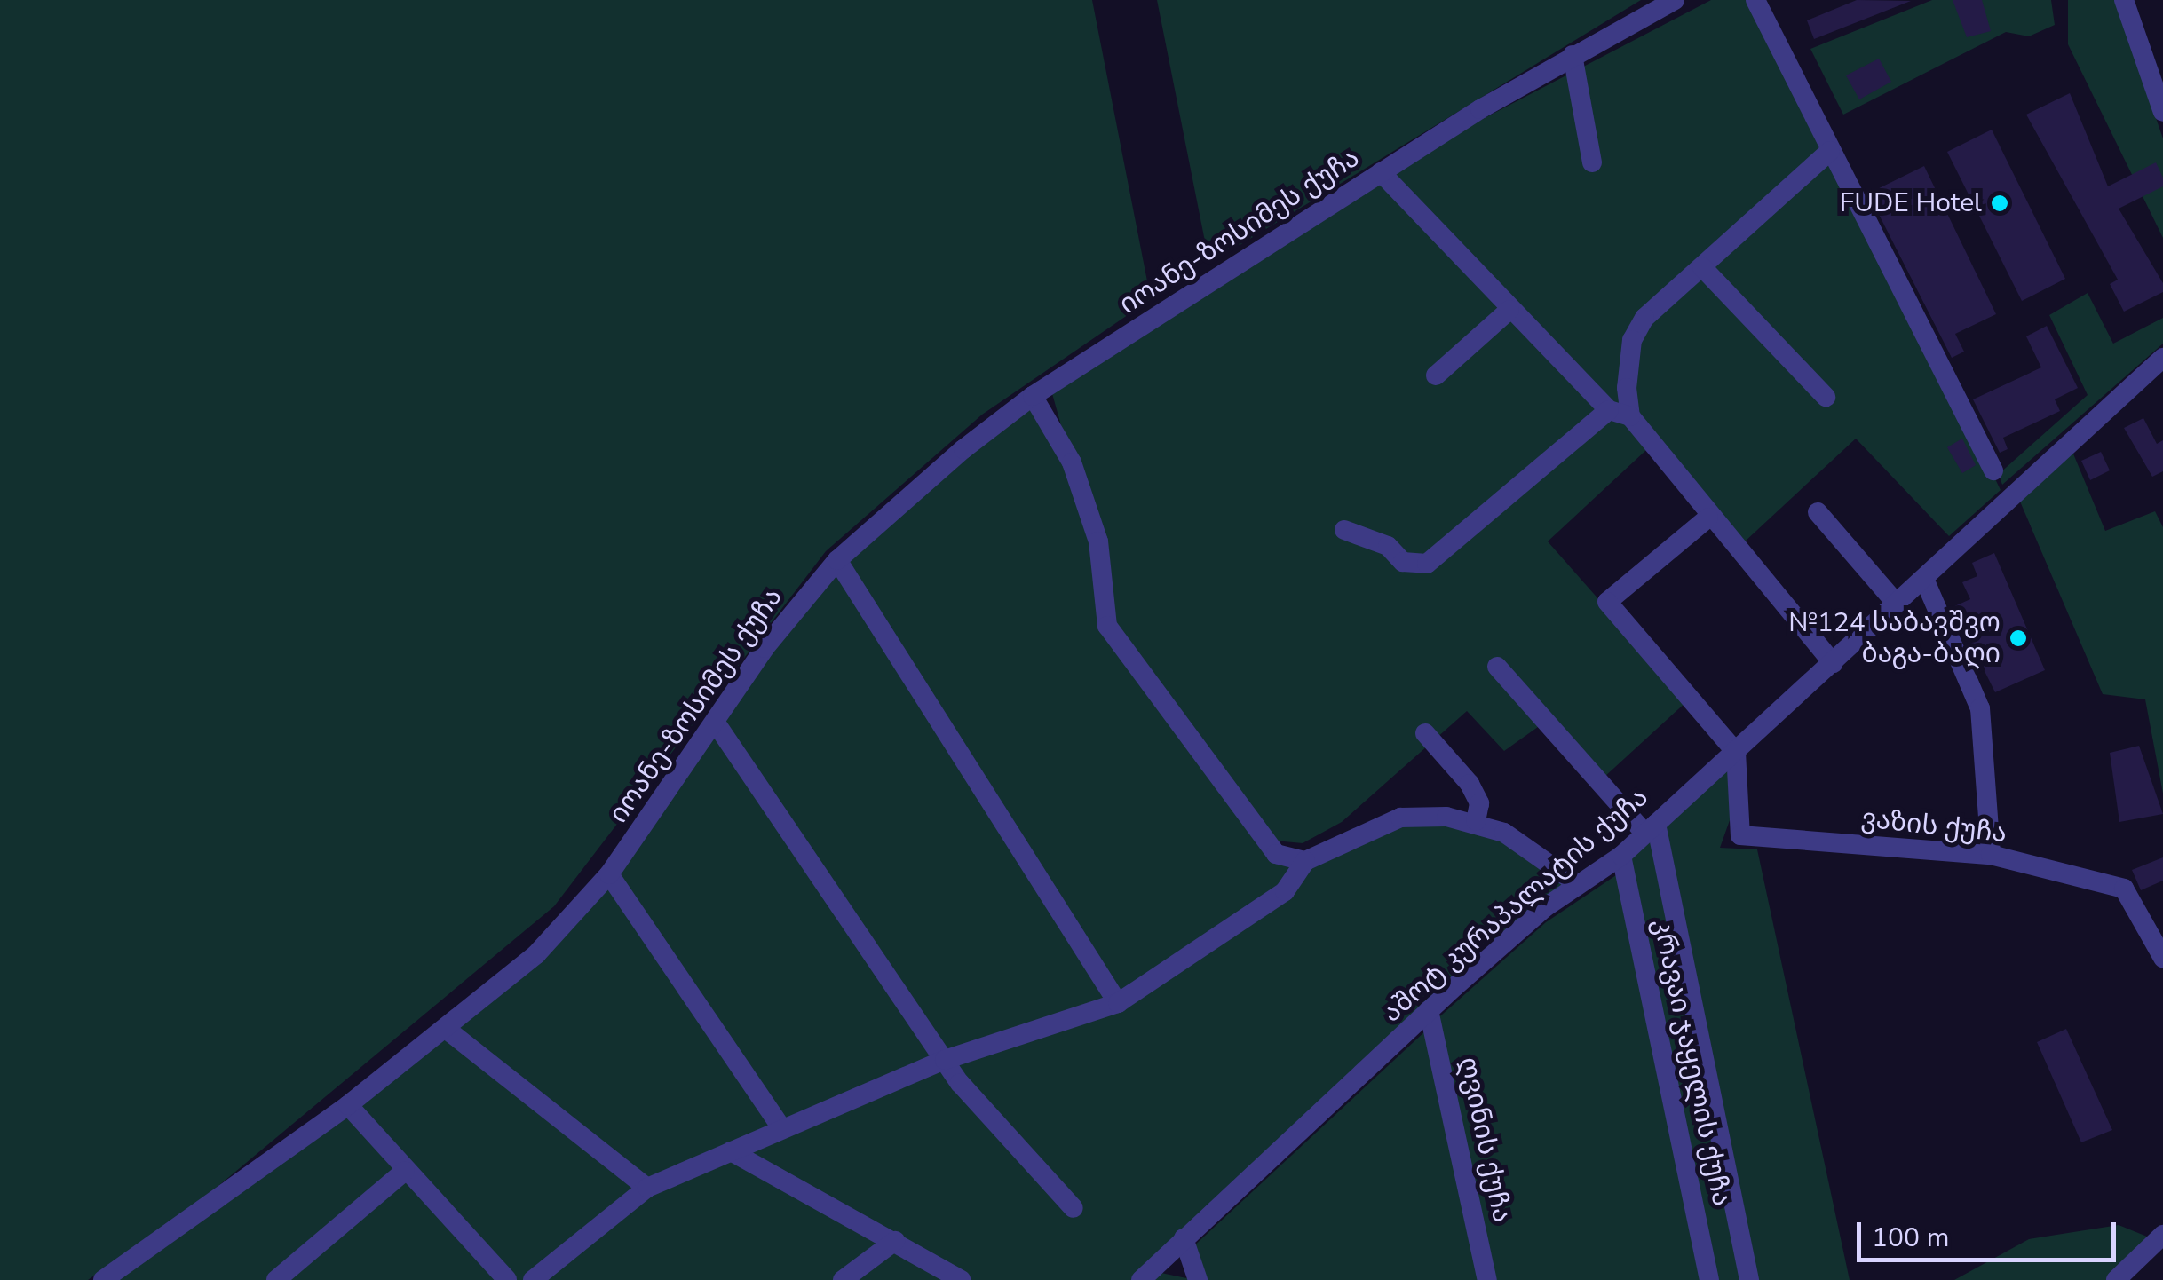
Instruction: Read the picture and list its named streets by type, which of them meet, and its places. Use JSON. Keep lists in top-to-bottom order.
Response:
{
  "streets": {
    "street": [
      "იოანე-ზოსიმეს ქუჩა",
      "ვაზის ქუჩა",
      "აშოტ კურაპალატის ქუჩა",
      "კრავაი ჯაყელის ქუჩა",
      "ღვინის ქუჩა"
    ]
  },
  "crossings": [
    ["ვაზის ქუჩა", "აშოტ კურაპალატის ქუჩა"],
    ["აშოტ კურაპალატის ქუჩა", "კრავაი ჯაყელის ქუჩა"],
    ["აშოტ კურაპალატის ქუჩა", "ღვინის ქუჩა"]
  ],
  "places": ["FUDE Hotel", "№124 საბავშვო ბაგა-ბაღი"],
  "scale_bar": "100 m"
}
